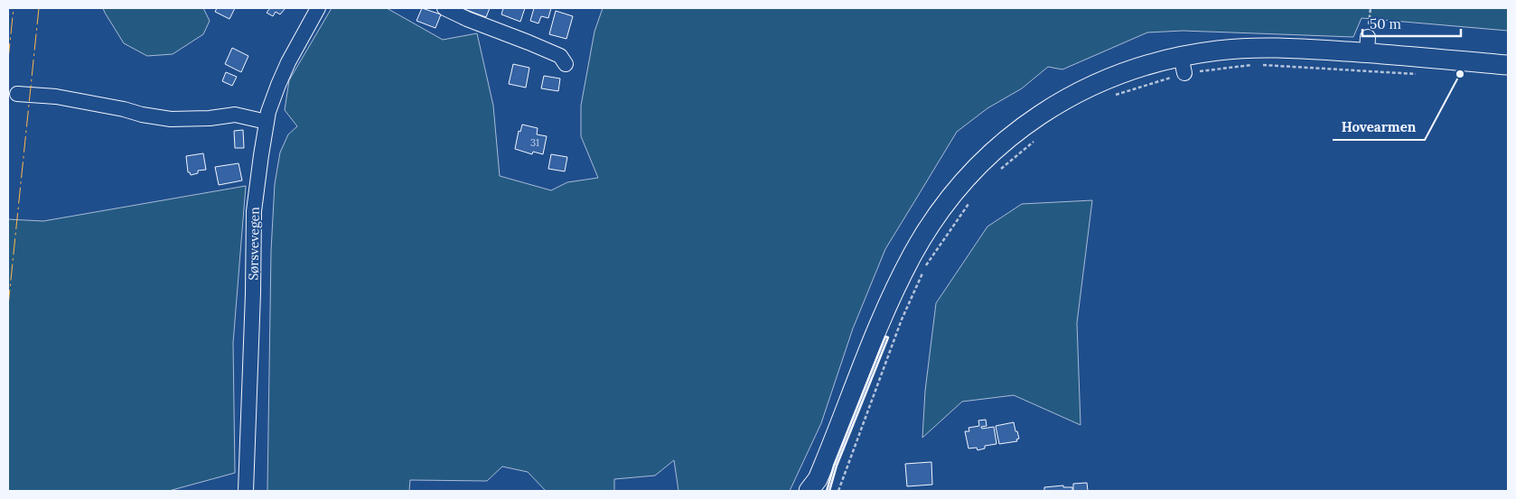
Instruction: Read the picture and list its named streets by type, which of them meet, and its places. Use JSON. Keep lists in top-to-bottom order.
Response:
{
  "streets": {
    "street": ["Sørsvevegen"]
  },
  "places": ["Hovearmen"],
  "house_numbers": ["31"],
  "scale_bar": "50 m"
}
